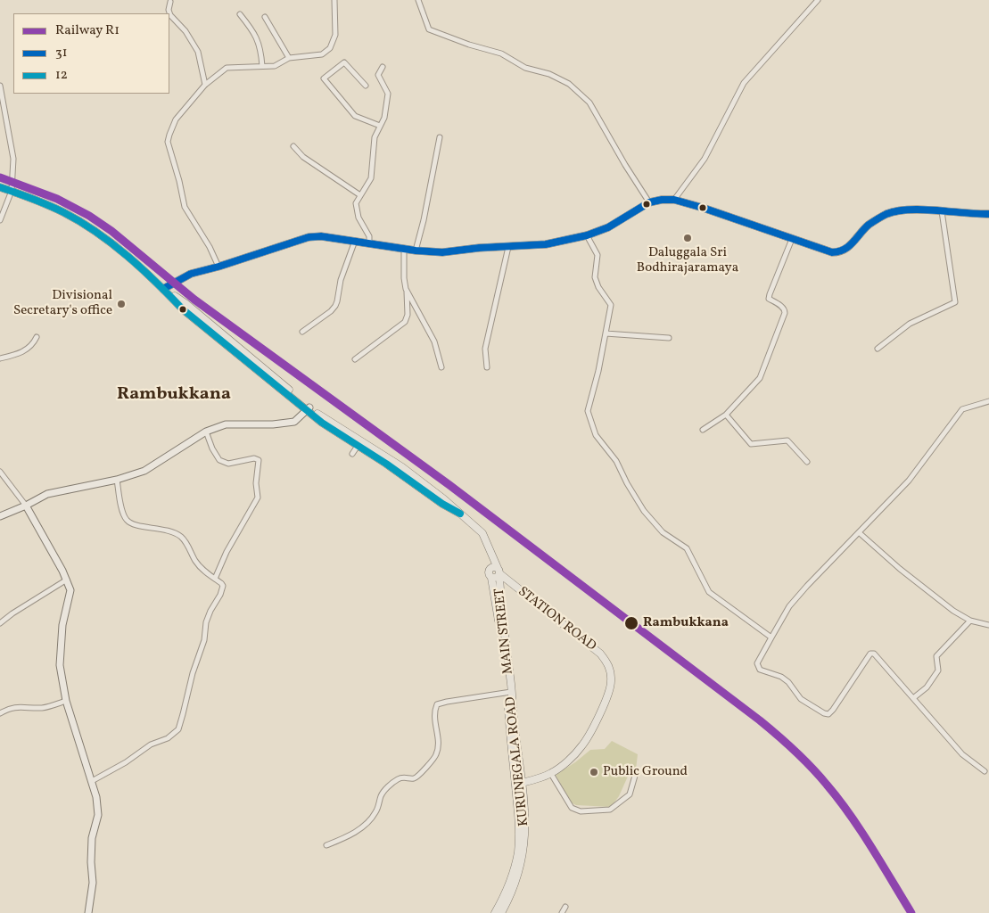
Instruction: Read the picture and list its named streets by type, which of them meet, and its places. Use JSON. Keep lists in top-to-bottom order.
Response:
{
  "streets": {
    "main road": ["STATION ROAD", "MAIN STREET", "KURUNEGALA ROAD"]
  },
  "crossings": [
    ["STATION ROAD", "MAIN STREET"],
    ["MAIN STREET", "KURUNEGALA ROAD"]
  ],
  "districts": ["Rambukkana"],
  "places": [
    "Daluggala Sri Bodhirajaramaya",
    "Divisional Secretary's office",
    "Rambukkana",
    "Public Ground"
  ],
  "lines": ["rail line R1", "transit line 12", "transit line 31"],
  "legend": ["Railway R1", "31", "12"]
}
